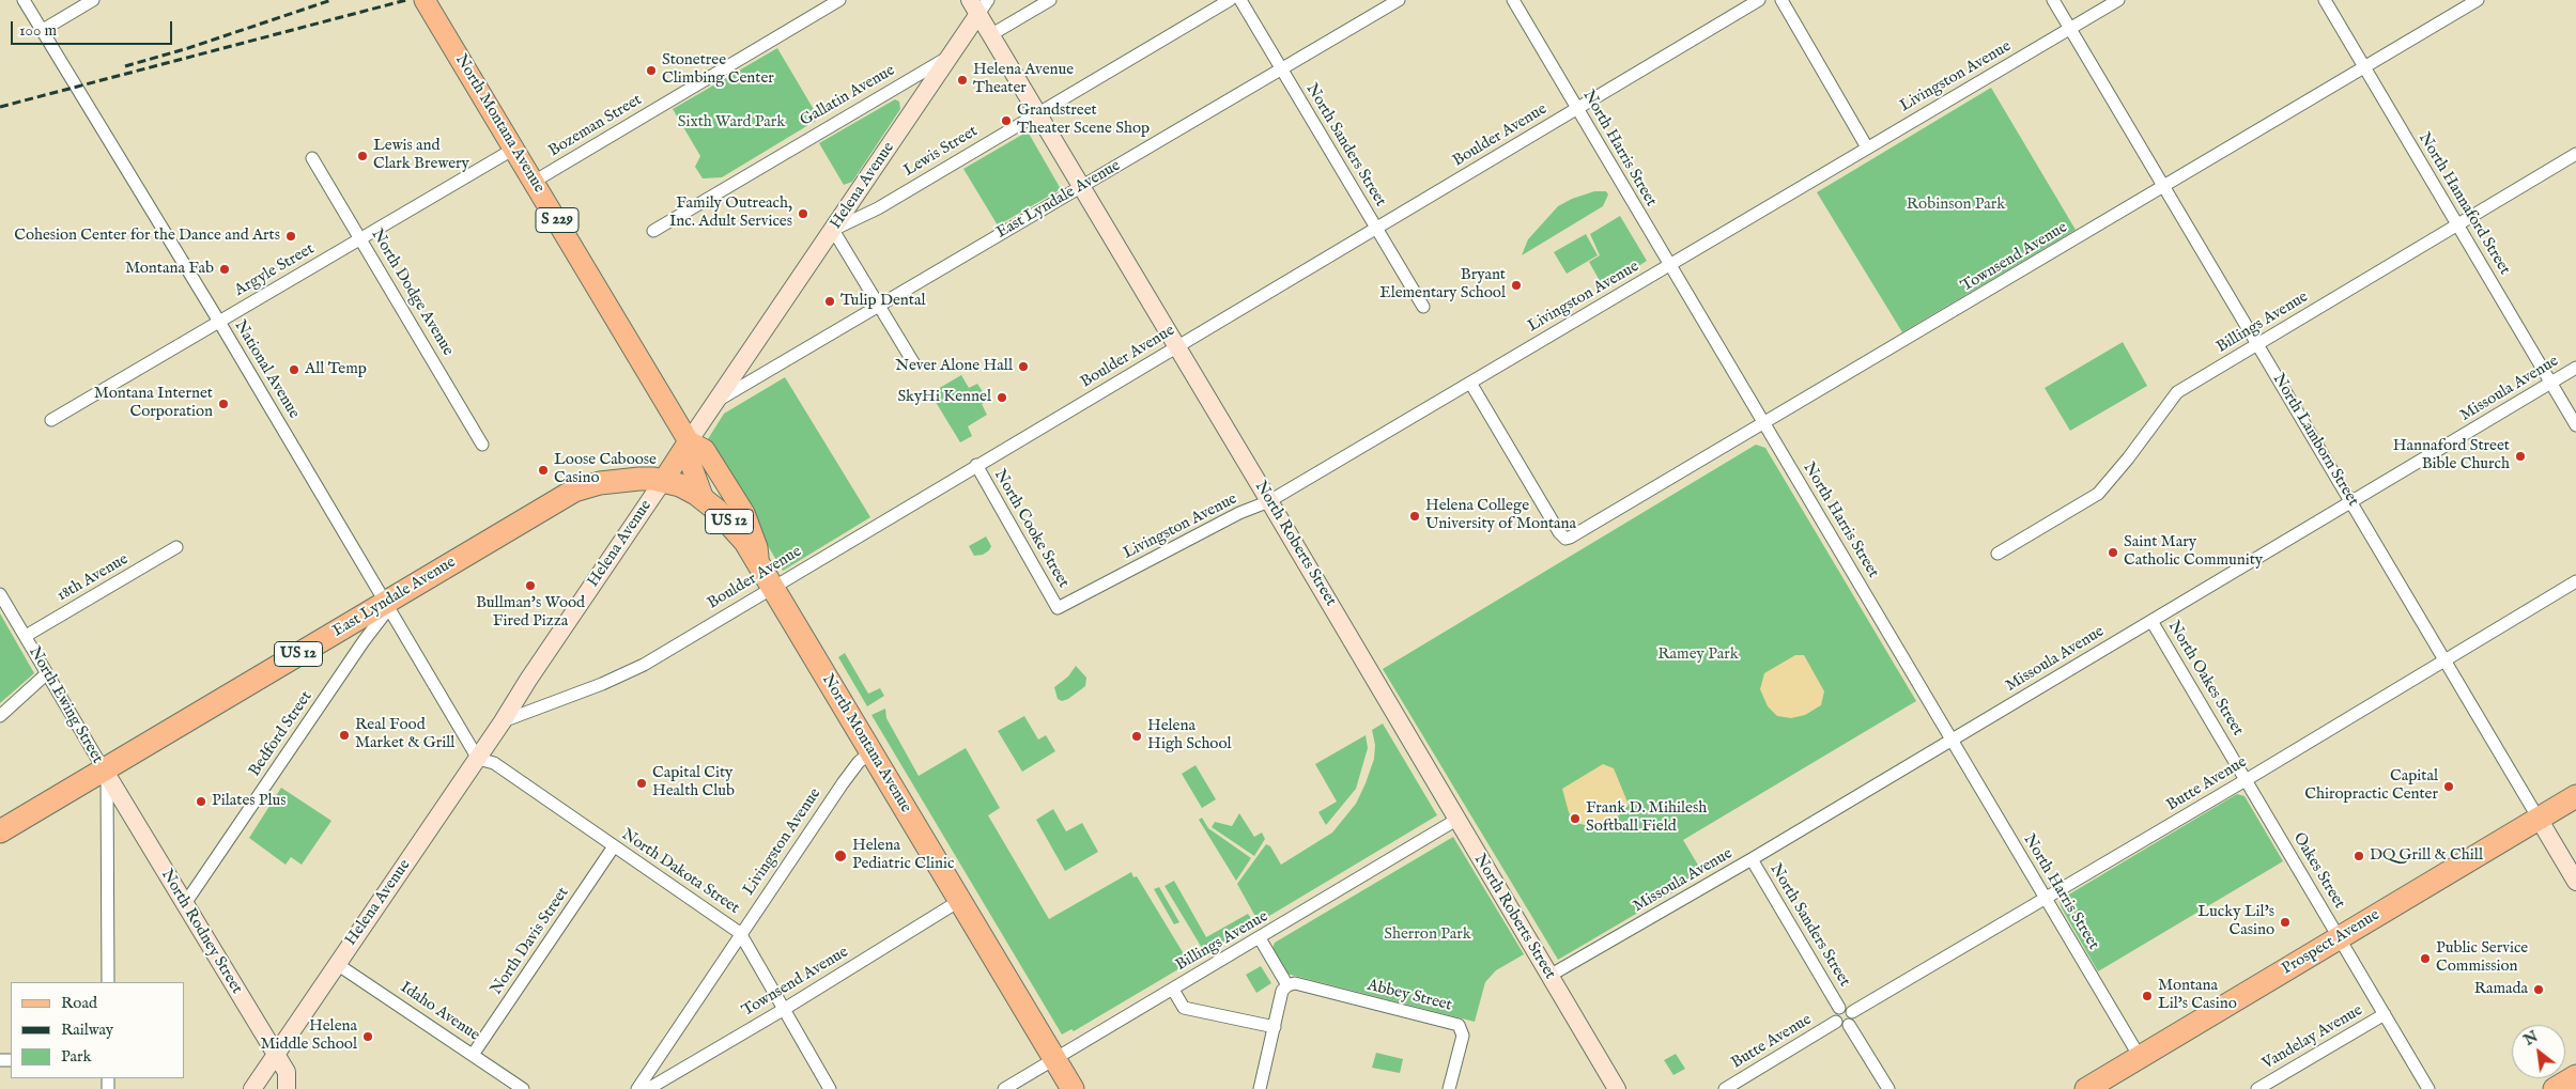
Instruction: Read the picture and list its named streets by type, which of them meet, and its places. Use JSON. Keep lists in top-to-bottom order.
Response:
{
  "streets": {
    "highway": [
      "North Montana Avenue",
      "East Lyndale Avenue",
      "US 12",
      "Prospect Avenue"
    ],
    "main road": ["Helena Avenue", "S 229"],
    "street": [
      "Livingston Avenue",
      "Gallatin Avenue",
      "Bozeman Street",
      "Boulder Avenue",
      "North Sanders Street",
      "North Harris Street",
      "Lewis Street",
      "North Hannaford Street",
      "Townsend Avenue",
      "Argyle Street",
      "North Dodge Avenue",
      "Billings Avenue",
      "National Avenue",
      "Missoula Avenue",
      "North Lamborn Street",
      "North Cooke Street",
      "North Roberts Street",
      "18th Avenue",
      "North Oakes Street",
      "North Ewing Street",
      "Bedford Street",
      "Butte Avenue",
      "Oakes Street",
      "North Dakota Street",
      "North Rodney Street",
      "North Davis Street",
      "Abbey Street",
      "Idaho Avenue",
      "Vandelay Avenue"
    ]
  },
  "crossings": [
    ["Livingston Avenue", "North Montana Avenue"],
    ["Livingston Avenue", "North Harris Street"],
    ["Livingston Avenue", "Townsend Avenue"],
    ["Livingston Avenue", "North Lamborn Street"],
    ["Livingston Avenue", "North Cooke Street"],
    ["Livingston Avenue", "North Roberts Street"],
    ["Livingston Avenue", "North Dakota Street"],
    ["Gallatin Avenue", "Helena Avenue"],
    ["North Montana Avenue", "Bozeman Street"],
    ["North Montana Avenue", "Boulder Avenue"],
    ["North Montana Avenue", "Helena Avenue"],
    ["North Montana Avenue", "East Lyndale Avenue"],
    ["North Montana Avenue", "Townsend Avenue"],
    ["North Montana Avenue", "Argyle Street"],
    ["North Montana Avenue", "Billings Avenue"],
    ["Boulder Avenue", "North Sanders Street"],
    ["Boulder Avenue", "North Harris Street"],
    ["Boulder Avenue", "Helena Avenue"],
    ["Boulder Avenue", "North Cooke Street"],
    ["Boulder Avenue", "North Roberts Street"],
    ["North Sanders Street", "East Lyndale Avenue"],
    ["North Sanders Street", "Missoula Avenue"],
    ["North Sanders Street", "Butte Avenue"],
    ["North Harris Street", "Townsend Avenue"],
    ["North Harris Street", "Missoula Avenue"],
    ["North Harris Street", "Butte Avenue"],
    ["North Harris Street", "Prospect Avenue"],
    ["Lewis Street", "Helena Avenue"],
    ["Lewis Street", "North Roberts Street"],
    ["Helena Avenue", "East Lyndale Avenue"],
    ["Helena Avenue", "National Avenue"],
    ["Helena Avenue", "North Roberts Street"],
    ["Helena Avenue", "North Dakota Street"],
    ["Helena Avenue", "North Rodney Street"],
    ["Helena Avenue", "Idaho Avenue"],
    ["East Lyndale Avenue", "National Avenue"],
    ["East Lyndale Avenue", "North Roberts Street"],
    ["East Lyndale Avenue", "North Ewing Street"],
    ["East Lyndale Avenue", "Bedford Street"],
    ["East Lyndale Avenue", "North Rodney Street"],
    ["North Hannaford Street", "Townsend Avenue"],
    ["North Hannaford Street", "Billings Avenue"],
    ["North Hannaford Street", "Missoula Avenue"],
    ["Townsend Avenue", "North Lamborn Street"],
    ["Townsend Avenue", "North Dakota Street"],
    ["Argyle Street", "North Dodge Avenue"],
    ["Argyle Street", "National Avenue"],
    ["Billings Avenue", "North Lamborn Street"],
    ["Billings Avenue", "North Roberts Street"],
    ["National Avenue", "Bedford Street"],
    ["National Avenue", "North Dakota Street"],
    ["Missoula Avenue", "North Lamborn Street"],
    ["Missoula Avenue", "North Roberts Street"],
    ["Missoula Avenue", "North Oakes Street"],
    ["North Lamborn Street", "Butte Avenue"],
    ["North Lamborn Street", "Prospect Avenue"],
    ["18th Avenue", "North Ewing Street"],
    ["North Oakes Street", "Butte Avenue"],
    ["North Oakes Street", "Oakes Street"],
    ["North Ewing Street", "North Rodney Street"],
    ["Bedford Street", "North Rodney Street"],
    ["Butte Avenue", "Oakes Street"],
    ["Oakes Street", "Prospect Avenue"],
    ["Oakes Street", "Vandelay Avenue"],
    ["North Dakota Street", "North Davis Street"],
    ["North Davis Street", "Idaho Avenue"]
  ],
  "parks": [
    "Sixth Ward Park",
    "Robinson Park",
    "Ramey Park",
    "Sherron Park"
  ],
  "places": [
    "Stonetree Climbing Center",
    "Helena Avenue Theater",
    "Grandstreet Theater Scene Shop",
    "Lewis and Clark Brewery",
    "Family Outreach, Inc. Adult Services",
    "Cohesion Center for the Dance and Arts",
    "Montana Fab",
    "Bryant Elementary School",
    "Tulip Dental",
    "Never Alone Hall",
    "All Temp",
    "SkyHi Kennel",
    "Montana Internet Corporation",
    "Hannaford Street Bible Church",
    "Loose Caboose Casino",
    "Helena College University of Montana",
    "Saint Mary Catholic Community",
    "Bullman's Wood Fired Pizza",
    "Real Food Market & Grill",
    "Helena High School",
    "Capital City Health Club",
    "Capital Chiropractic Center",
    "Pilates Plus",
    "Frank D. Mihilesh Softball Field",
    "Helena Pediatric Clinic",
    "DQ Grill & Chill",
    "Lucky Lil's Casino",
    "Public Service Commission",
    "Ramada",
    "Montana Lil's Casino",
    "Helena Middle School"
  ],
  "legend": ["Road", "Railway", "Park"],
  "scale_bar": "100 m",
  "north": "top left"
}
